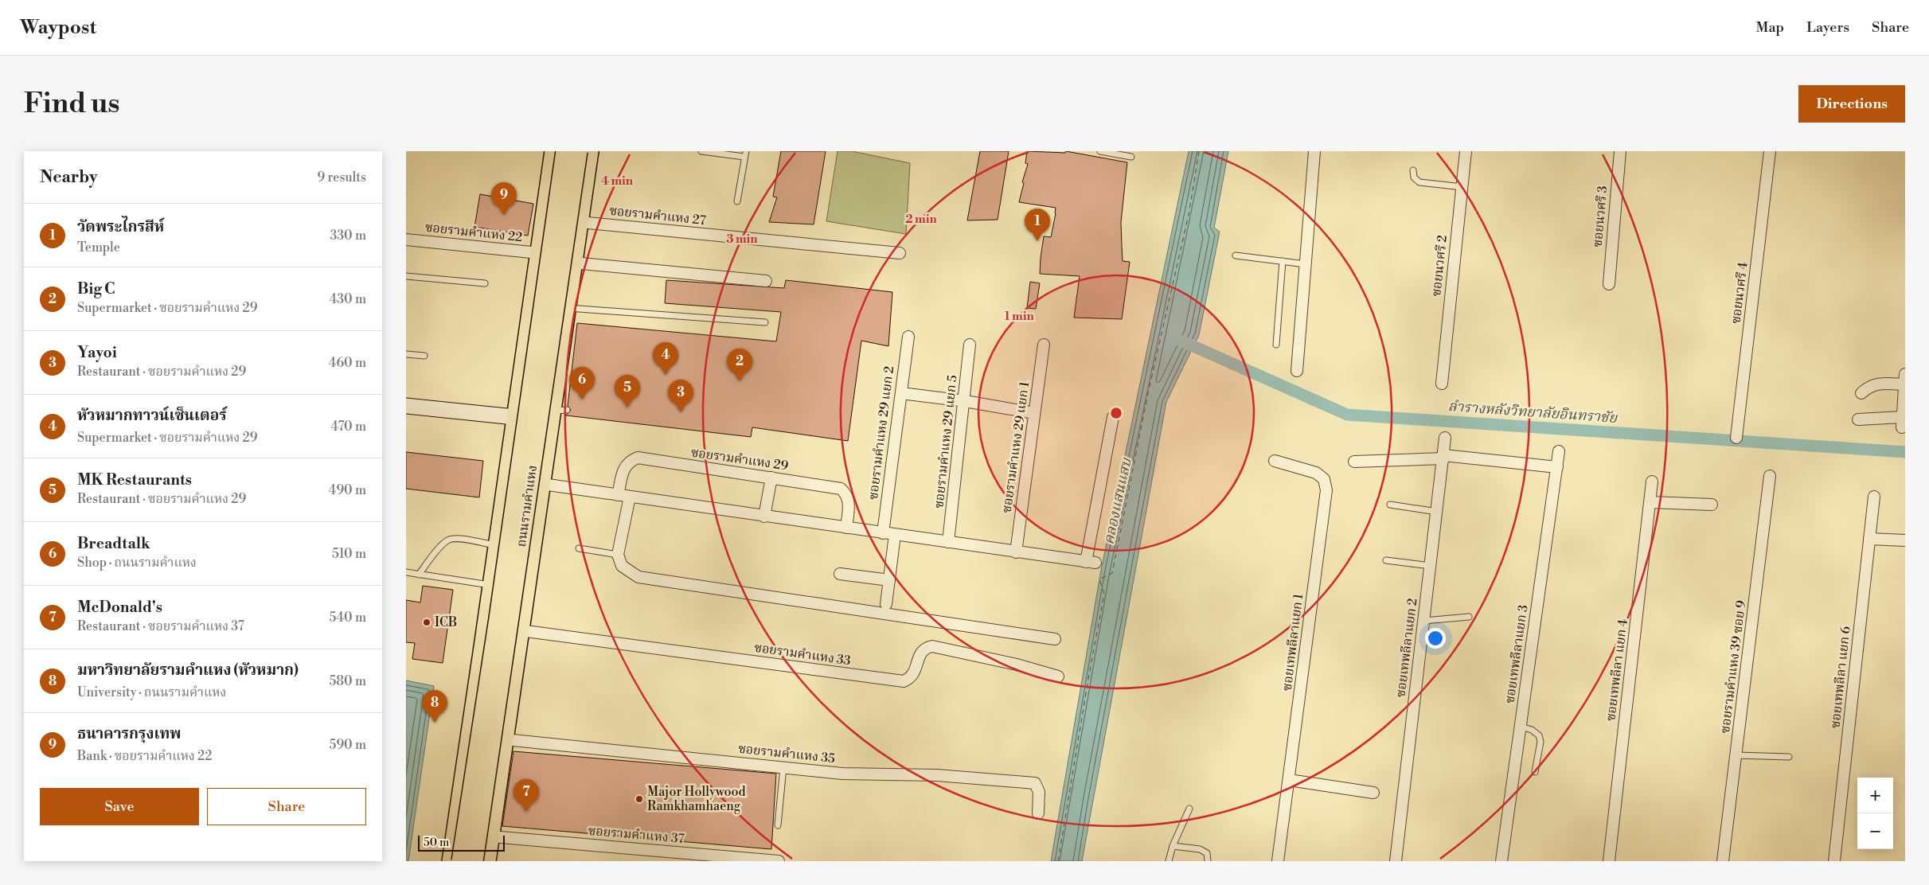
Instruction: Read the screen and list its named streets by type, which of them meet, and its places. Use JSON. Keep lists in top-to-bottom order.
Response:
{
  "streets": {
    "main road": ["ถนนรามคำแหง"],
    "street": [
      "ซอยรามคำแหง 27",
      "ซอยนวศรี 3",
      "ซอยรามคำแหง 22",
      "ซอยนวศรี 2",
      "ซอยนวศรี 4",
      "ซอยรามคำแหง 29 แยก 2",
      "ซอยรามคำแหง 29 แยก 5",
      "ซอยรามคำแหง 29 แยก 1",
      "ซอยรามคำแหง 29",
      "ซอยเทพลีลาแยก 1",
      "ซอยเทพลีลาแยก 2",
      "ซอยรามคำแหง 33",
      "ซอยเทพลีลาแยก 3",
      "ซอยรามคำแหง 39 ซอย 9",
      "ซอยเทพลีลา แยก 4",
      "ซอยเทพลีลา แยก 6",
      "ซอยรามคำแหง 35",
      "ซอยรามคำแหง 37"
    ]
  },
  "crossings": [
    ["ซอยรามคำแหง 27", "ถนนรามคำแหง"],
    ["ซอยรามคำแหง 22", "ถนนรามคำแหง"],
    ["ถนนรามคำแหง", "ซอยรามคำแหง 33"],
    ["ถนนรามคำแหง", "ซอยรามคำแหง 35"],
    ["ถนนรามคำแหง", "ซอยรามคำแหง 37"]
  ],
  "water": ["ลำรางหลังวิทยาลัยอินทราชัย", "คลองแสนแสบ"],
  "places": ["ICB", "Major Hollywood Ramkhamhaeng"],
  "scale_bar": "50 m",
  "page": {
    "header": "Waypost",
    "nav": ["Map", "Layers", "Share"],
    "buttons": [
      "Directions",
      ["Save", "Share"]
    ],
    "title": "Find us",
    "heading": ["Nearby", "9 results"],
    "pins": [
      "9",
      "1",
      "4",
      "2",
      "6",
      "5",
      "3",
      "8",
      "7"
    ],
    "list": [
      {
        "mark": "1",
        "name": "วัดพระไกรสีห์",
        "note": "Temple",
        "value": "330 m"
      },
      {
        "mark": "2",
        "name": "Big C",
        "note": "Supermarket · ซอยรามคำแหง 29",
        "value": "430 m"
      },
      {
        "mark": "3",
        "name": "Yayoi",
        "note": "Restaurant · ซอยรามคำแหง 29",
        "value": "460 m"
      },
      {
        "mark": "4",
        "name": "หัวหมากทาวน์เซ็นเตอร์",
        "note": "Supermarket · ซอยรามคำแหง 29",
        "value": "470 m"
      },
      {
        "mark": "5",
        "name": "MK Restaurants",
        "note": "Restaurant · ซอยรามคำแหง 29",
        "value": "490 m"
      },
      {
        "mark": "6",
        "name": "Breadtalk",
        "note": "Shop · ถนนรามคำแหง",
        "value": "510 m"
      },
      {
        "mark": "7",
        "name": "McDonald's",
        "note": "Restaurant · ซอยรามคำแหง 37",
        "value": "540 m"
      },
      {
        "mark": "8",
        "name": "มหาวิทยาลัยรามคำแหง (หัวหมาก)",
        "note": "University · ถนนรามคำแหง",
        "value": "580 m"
      },
      {
        "mark": "9",
        "name": "ธนาคารกรุงเทพ",
        "note": "Bank · ซอยรามคำแหง 22",
        "value": "590 m"
      }
    ],
    "map_buttons": ["+", "−"],
    "scale": "50 m"
  },
  "rings": [
    "4 min",
    "2 min",
    "3 min",
    "1 min"
  ]
}
